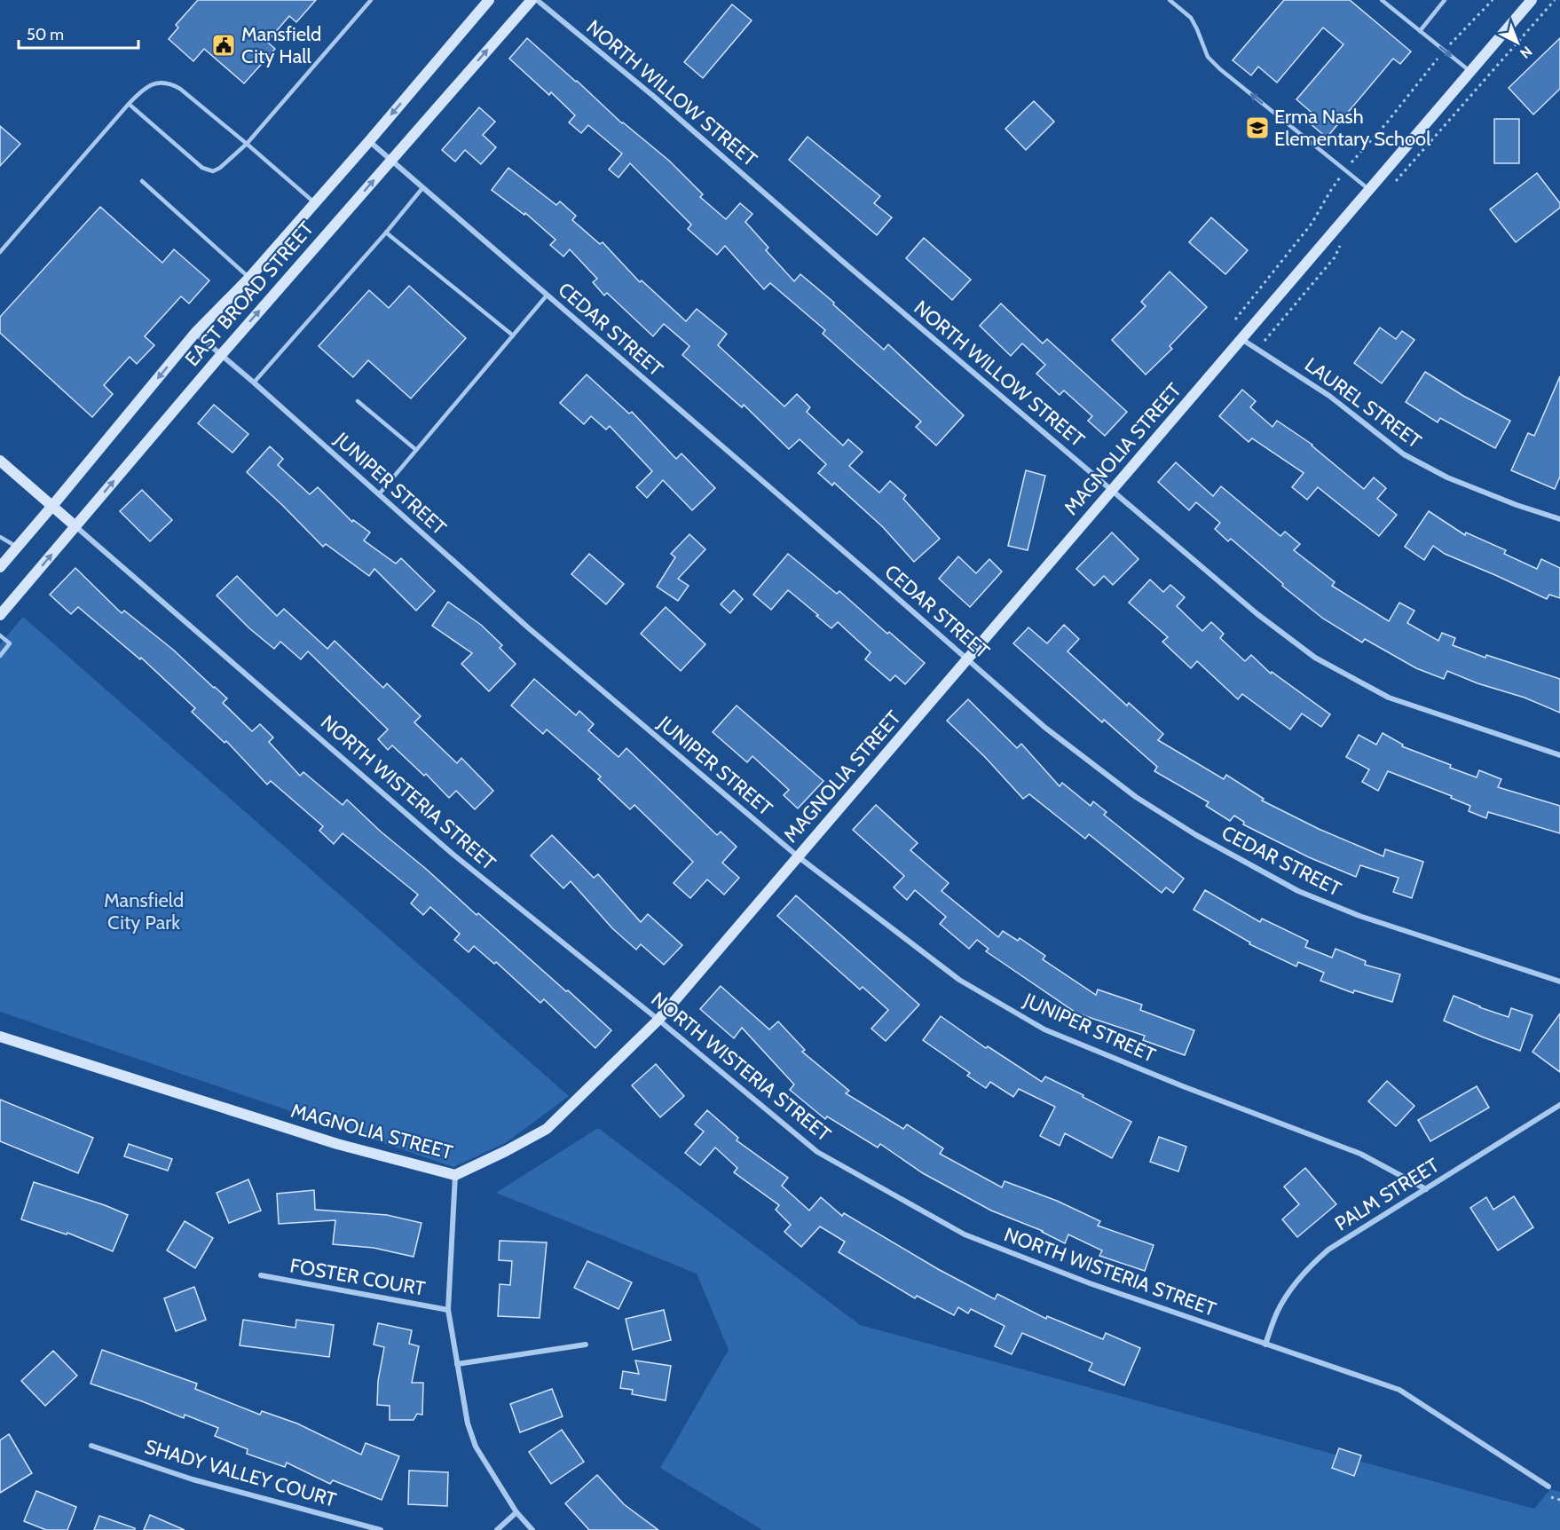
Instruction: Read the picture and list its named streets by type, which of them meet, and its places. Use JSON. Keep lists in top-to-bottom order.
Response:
{
  "streets": {
    "street": [
      "NORTH WILLOW STREET",
      "EAST BROAD STREET",
      "CEDAR STREET",
      "LAUREL STREET",
      "MAGNOLIA STREET",
      "JUNIPER STREET",
      "NORTH WISTERIA STREET",
      "PALM STREET",
      "FOSTER COURT",
      "SHADY VALLEY COURT"
    ]
  },
  "crossings": [
    ["NORTH WILLOW STREET", "MAGNOLIA STREET"],
    ["EAST BROAD STREET", "CEDAR STREET"],
    ["EAST BROAD STREET", "JUNIPER STREET"],
    ["EAST BROAD STREET", "NORTH WISTERIA STREET"],
    ["CEDAR STREET", "MAGNOLIA STREET"],
    ["LAUREL STREET", "MAGNOLIA STREET"],
    ["MAGNOLIA STREET", "JUNIPER STREET"],
    ["MAGNOLIA STREET", "NORTH WISTERIA STREET"],
    ["JUNIPER STREET", "PALM STREET"],
    ["NORTH WISTERIA STREET", "PALM STREET"]
  ],
  "parks": ["Mansfield City Park"],
  "places": {
    "public building": ["Mansfield City Hall"],
    "school or university": ["Erma Nash Elementary School"]
  },
  "scale_bar": "50 m",
  "north": "bottom right"
}
